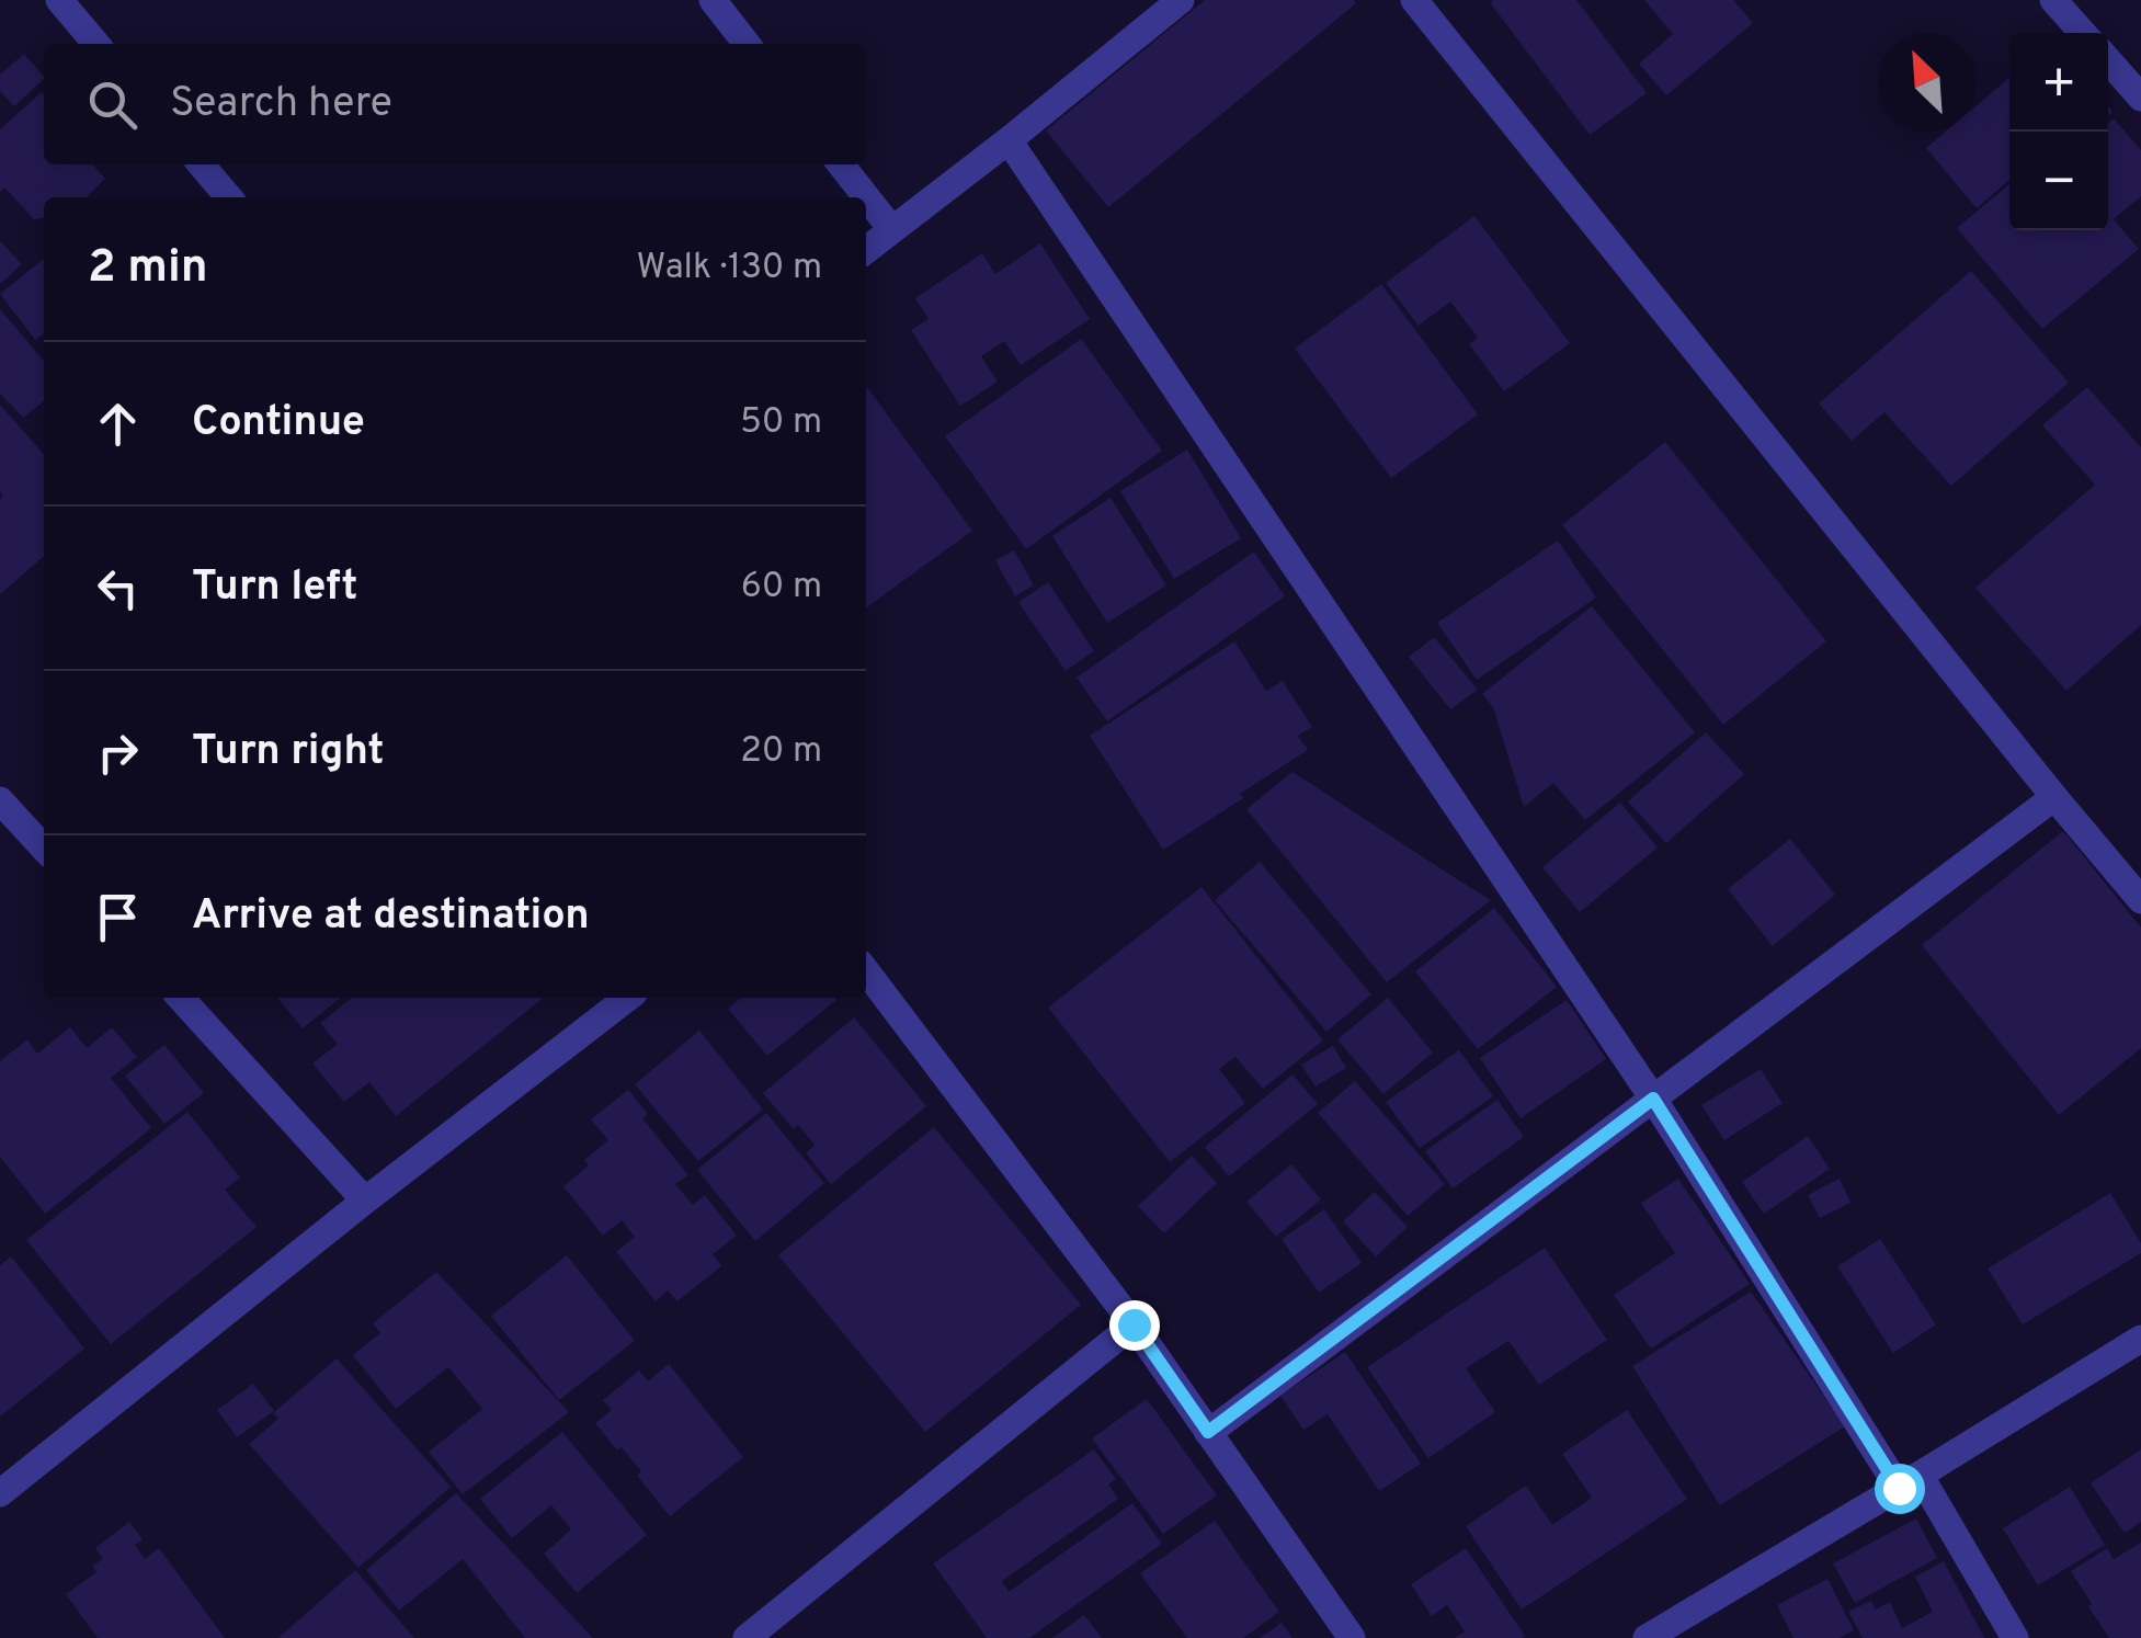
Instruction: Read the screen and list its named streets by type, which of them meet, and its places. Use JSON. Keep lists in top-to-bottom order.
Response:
{
  "north": "top left",
  "page": {
    "map_buttons": ["+", "−"],
    "search": "Search here",
    "heading": ["2 min", "Walk · 130 m"],
    "list": [
      ["Continue", "50 m"],
      ["Turn left", "60 m"],
      ["Turn right", "20 m"],
      "Arrive at destination"
    ]
  }
}
